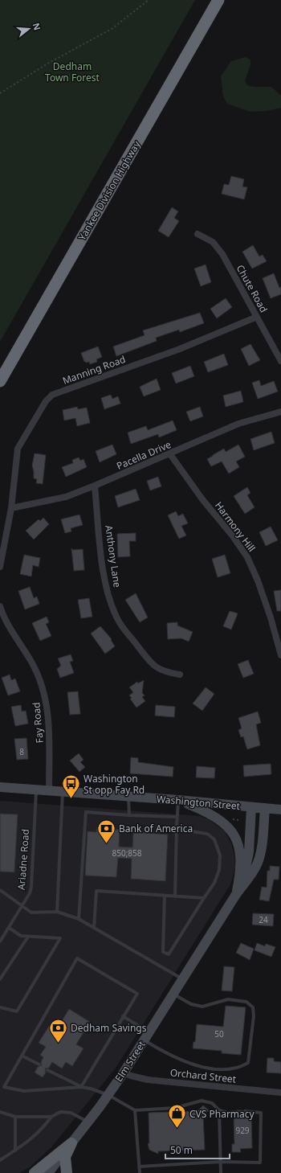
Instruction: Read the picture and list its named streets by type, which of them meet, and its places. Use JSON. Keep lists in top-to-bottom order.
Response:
{
  "streets": {
    "highway": ["Yankee Division Highway"],
    "main road": ["Washington Street", "Elm Street"],
    "street": [
      "Chute Road",
      "Manning Road",
      "Pacella Drive",
      "Harmony Hill",
      "Anthony Lane",
      "Fay Road",
      "Orchard Street"
    ],
    "lane": ["Ariadne Road"]
  },
  "crossings": [
    ["Chute Road", "Manning Road"],
    ["Manning Road", "Pacella Drive"],
    ["Pacella Drive", "Harmony Hill"],
    ["Pacella Drive", "Anthony Lane"],
    ["Fay Road", "Washington Street"],
    ["Washington Street", "Ariadne Road"],
    ["Washington Street", "Elm Street"],
    ["Elm Street", "Orchard Street"]
  ],
  "parks": ["Dedham Town Forest"],
  "places": {
    "bus stop": ["Washington St opp Fay Rd"],
    "bank": ["Bank of America", "Dedham Savings"],
    "shop": ["CVS Pharmacy"]
  },
  "house_numbers": [
    "8",
    "850;858",
    "24",
    "50",
    "929"
  ],
  "scale_bar": "50 m",
  "north": "right"
}
